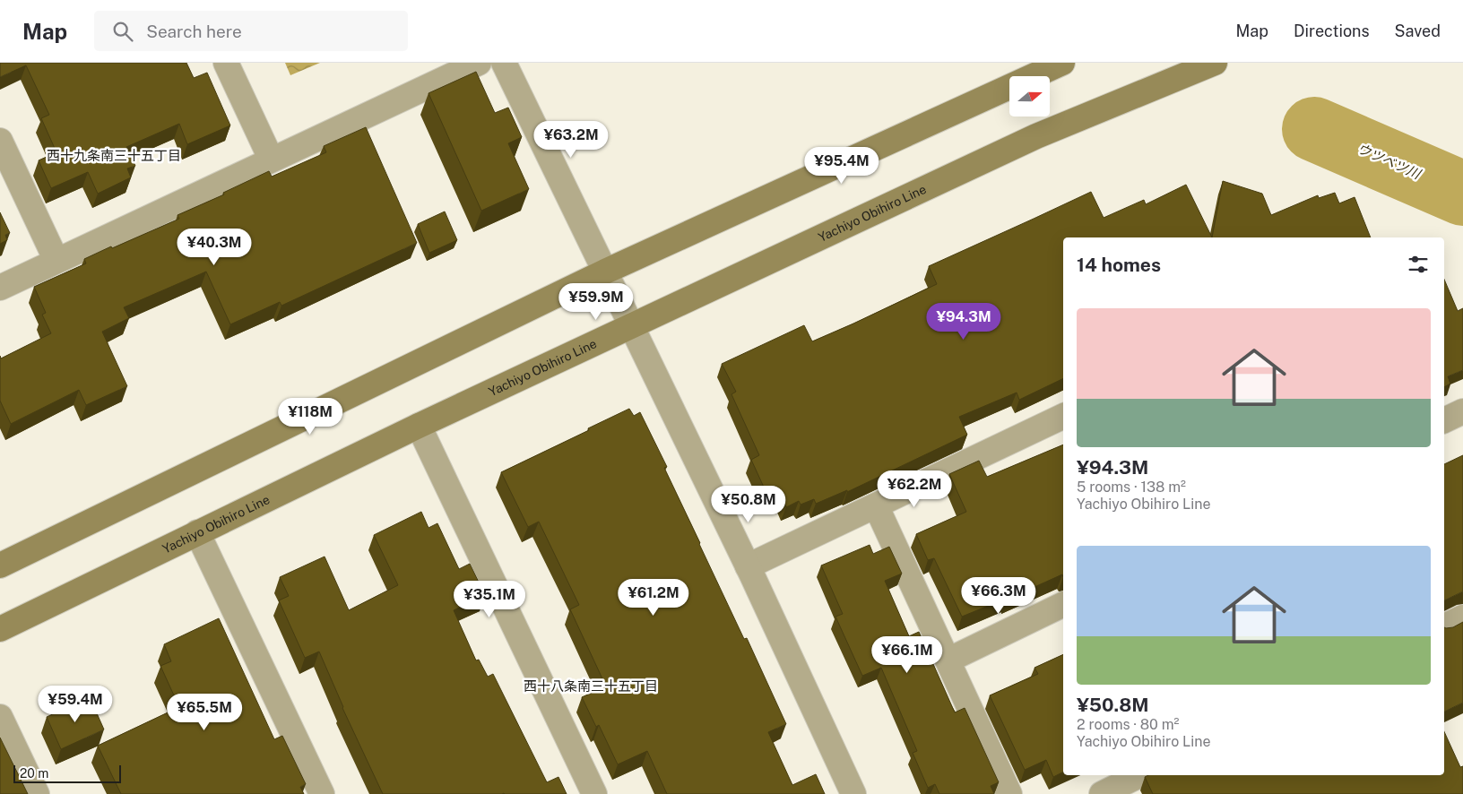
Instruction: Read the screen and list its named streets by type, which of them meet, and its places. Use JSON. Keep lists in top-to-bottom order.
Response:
{
  "streets": {
    "main road": ["Yachiyo Obihiro Line"]
  },
  "districts": ["西十九条南三十五丁目", "西十八条南三十五丁目"],
  "water": ["ウツベツ川"],
  "scale_bar": "20 m",
  "north": "right",
  "page": {
    "header": "Map",
    "search": "Search here",
    "nav": ["Map", "Directions", "Saved"],
    "price": [
      "¥63.2M",
      "¥95.4M",
      "¥40.3M",
      "¥59.9M",
      "¥94.3M",
      "¥118M",
      "¥62.2M",
      "¥50.8M",
      "¥66.3M",
      "¥61.2M",
      "¥35.1M",
      "¥66.1M",
      "¥59.4M",
      "¥65.5M"
    ],
    "heading": "14 homes",
    "list": [
      {
        "name": "¥94.3M",
        "note": "5 rooms · 138 m² · Yachiyo Obihiro Line"
      },
      {
        "name": "¥50.8M",
        "note": "2 rooms · 80 m² · Yachiyo Obihiro Line"
      }
    ],
    "scale": "20 m"
  }
}
